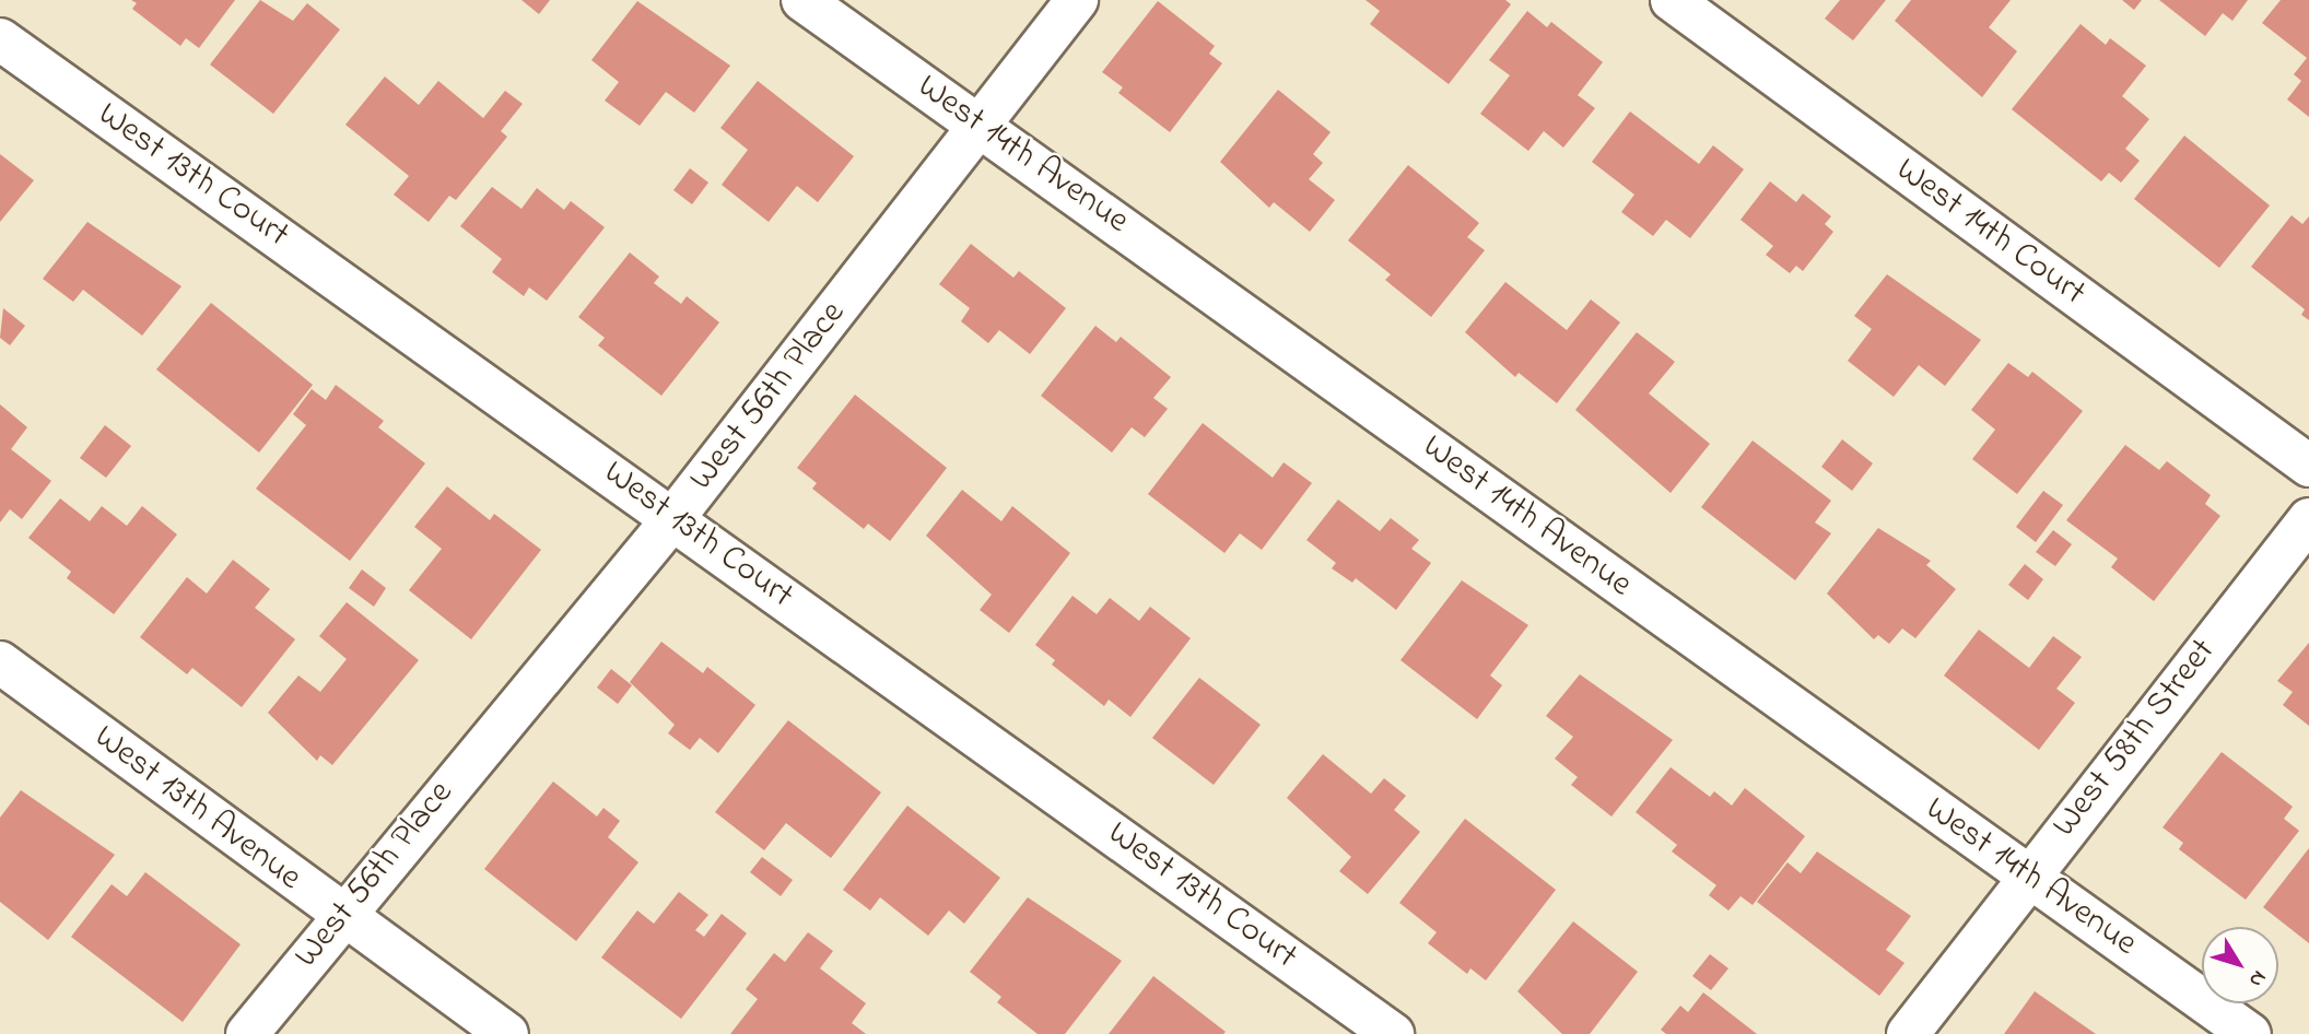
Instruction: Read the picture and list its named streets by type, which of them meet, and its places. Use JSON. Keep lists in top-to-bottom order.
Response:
{
  "streets": {
    "street": [
      "West 14th Avenue",
      "West 13th Court",
      "West 14th Court",
      "West 56th Place",
      "West 58th Street",
      "West 13th Avenue"
    ]
  },
  "crossings": [
    ["West 14th Avenue", "West 56th Place"],
    ["West 14th Avenue", "West 58th Street"],
    ["West 13th Court", "West 56th Place"],
    ["West 56th Place", "West 13th Avenue"]
  ],
  "north": "bottom right"
}
